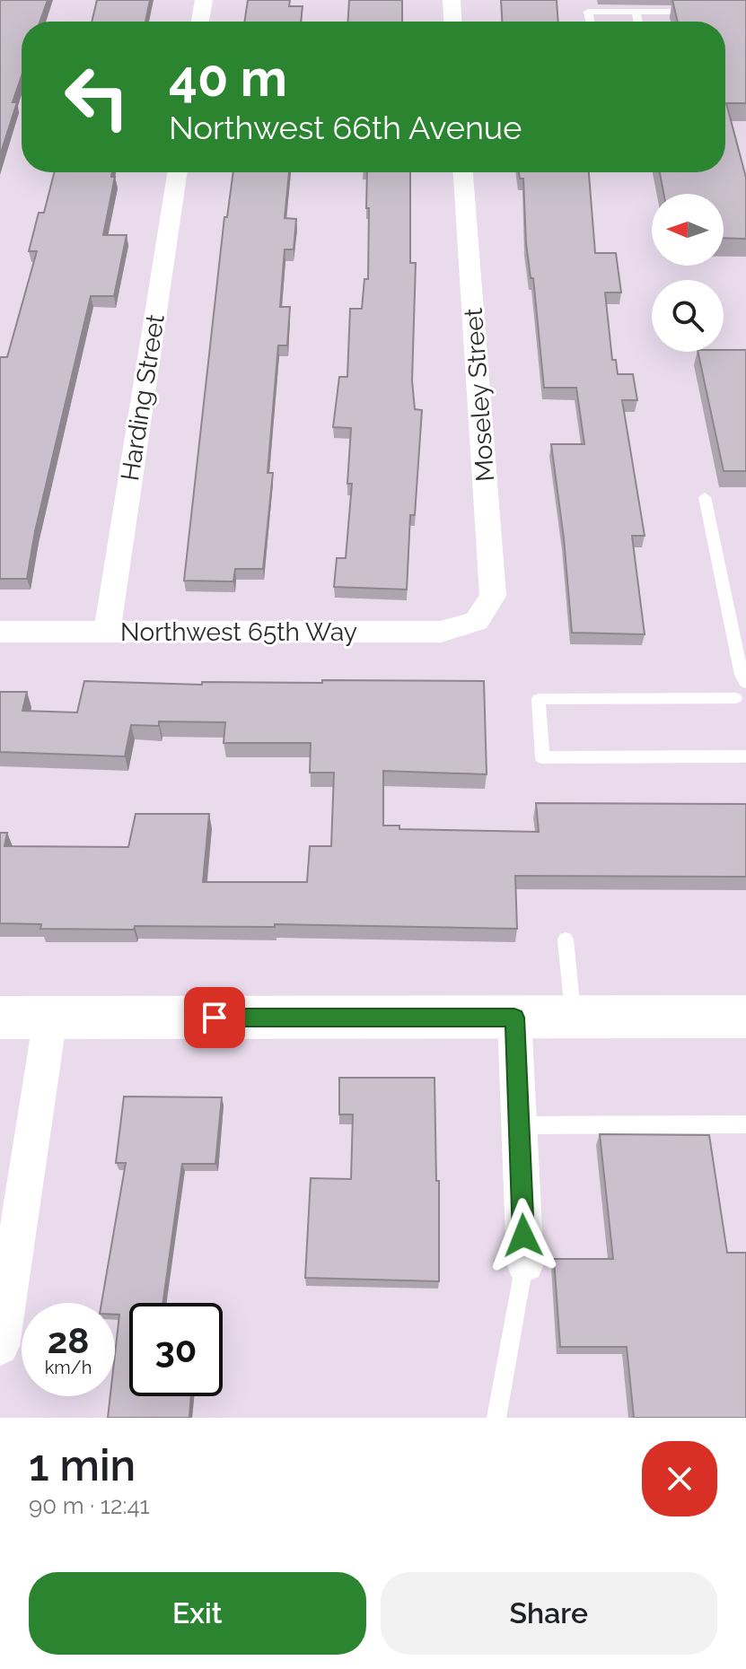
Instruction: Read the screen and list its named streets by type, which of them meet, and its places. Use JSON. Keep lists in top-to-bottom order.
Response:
{
  "streets": {
    "street": ["Moseley Street", "Harding Street", "Northwest 65th Way"]
  },
  "crossings": [
    ["Moseley Street", "Northwest 65th Way"],
    ["Harding Street", "Northwest 65th Way"]
  ],
  "north": "left",
  "page": {
    "turn": ["40 m", "Northwest 66th Avenue"],
    "speed": "28 km/h",
    "limit": "30",
    "heading": ["1 min", "90 m · 12:41"],
    "buttons": ["Exit", "Share"]
  }
}
